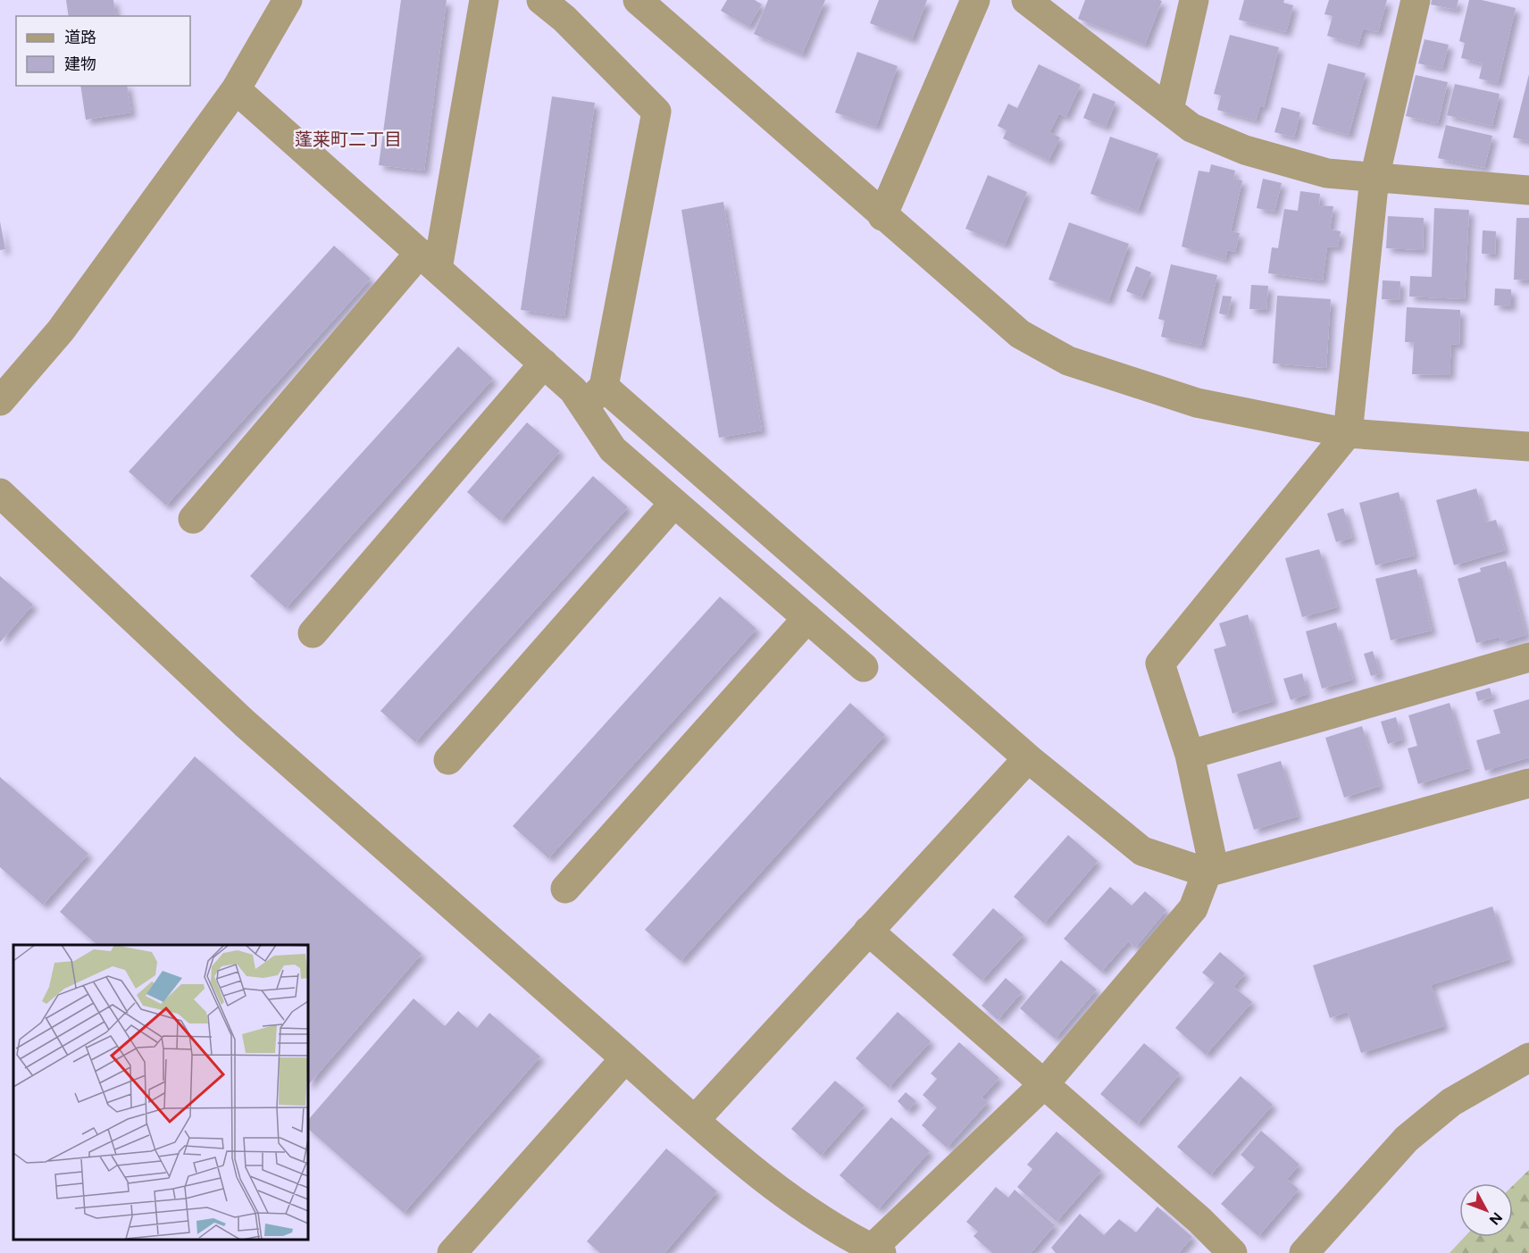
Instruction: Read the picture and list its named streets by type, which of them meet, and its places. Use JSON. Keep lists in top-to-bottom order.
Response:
{
  "districts": ["蓬莱町二丁目"],
  "legend": ["道路", "建物"],
  "north": "bottom right"
}
